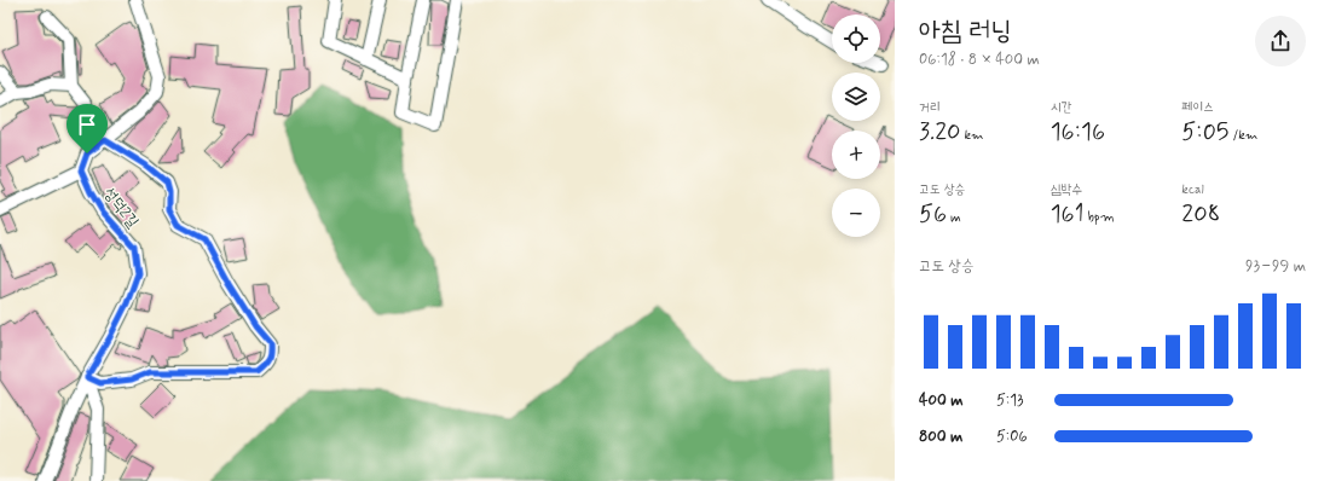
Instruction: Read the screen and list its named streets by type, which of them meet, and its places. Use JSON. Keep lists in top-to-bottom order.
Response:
{
  "streets": {
    "street": ["성덕2길"]
  },
  "page": {
    "heading": ["아침 러닝", "06:18 · 8 × 400 m"],
    "map_buttons": ["+", "−"],
    "stats": [
      ["거리", "3.20 km"],
      ["시간", "16:16"],
      ["페이스", "5:05 /km"],
      ["고도 상승", "56 m"],
      ["심박수", "161 bpm"],
      ["kcal", "208"]
    ],
    "chart": ["고도 상승", "93–99 m"],
    "list": [
      {
        "name": "400 m",
        "note": "5:13"
      },
      {
        "name": "800 m",
        "note": "5:06"
      }
    ]
  }
}
